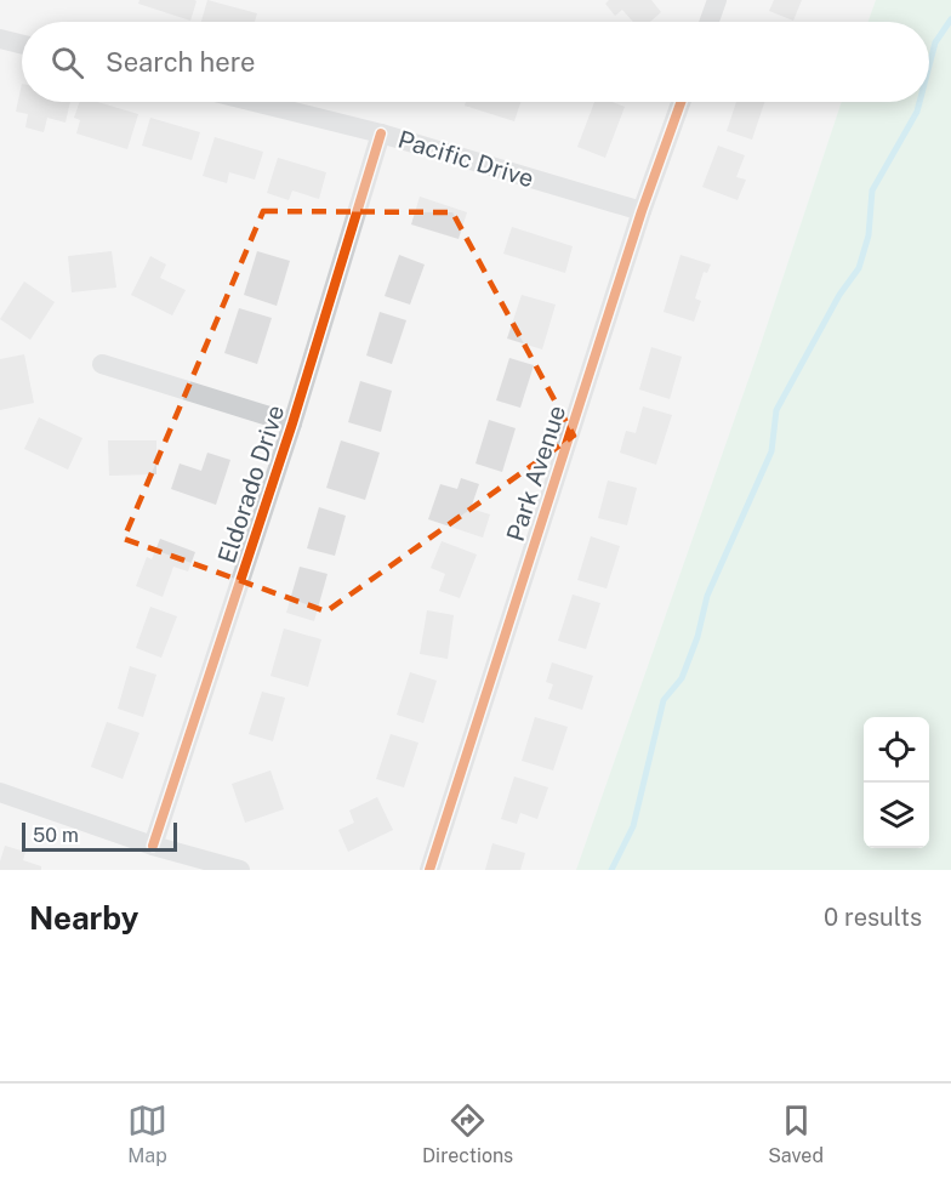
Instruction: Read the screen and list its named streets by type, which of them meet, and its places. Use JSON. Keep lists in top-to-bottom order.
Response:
{
  "streets": {
    "street": ["Pacific Drive", "Park Avenue", "Eldorado Drive"]
  },
  "crossings": [
    ["Pacific Drive", "Park Avenue"],
    ["Pacific Drive", "Eldorado Drive"]
  ],
  "scale_bar": "50 m",
  "page": {
    "search": "Search here",
    "scale": "50 m",
    "heading": ["Nearby", "0 results"],
    "nav": ["Map", "Directions", "Saved"]
  }
}
